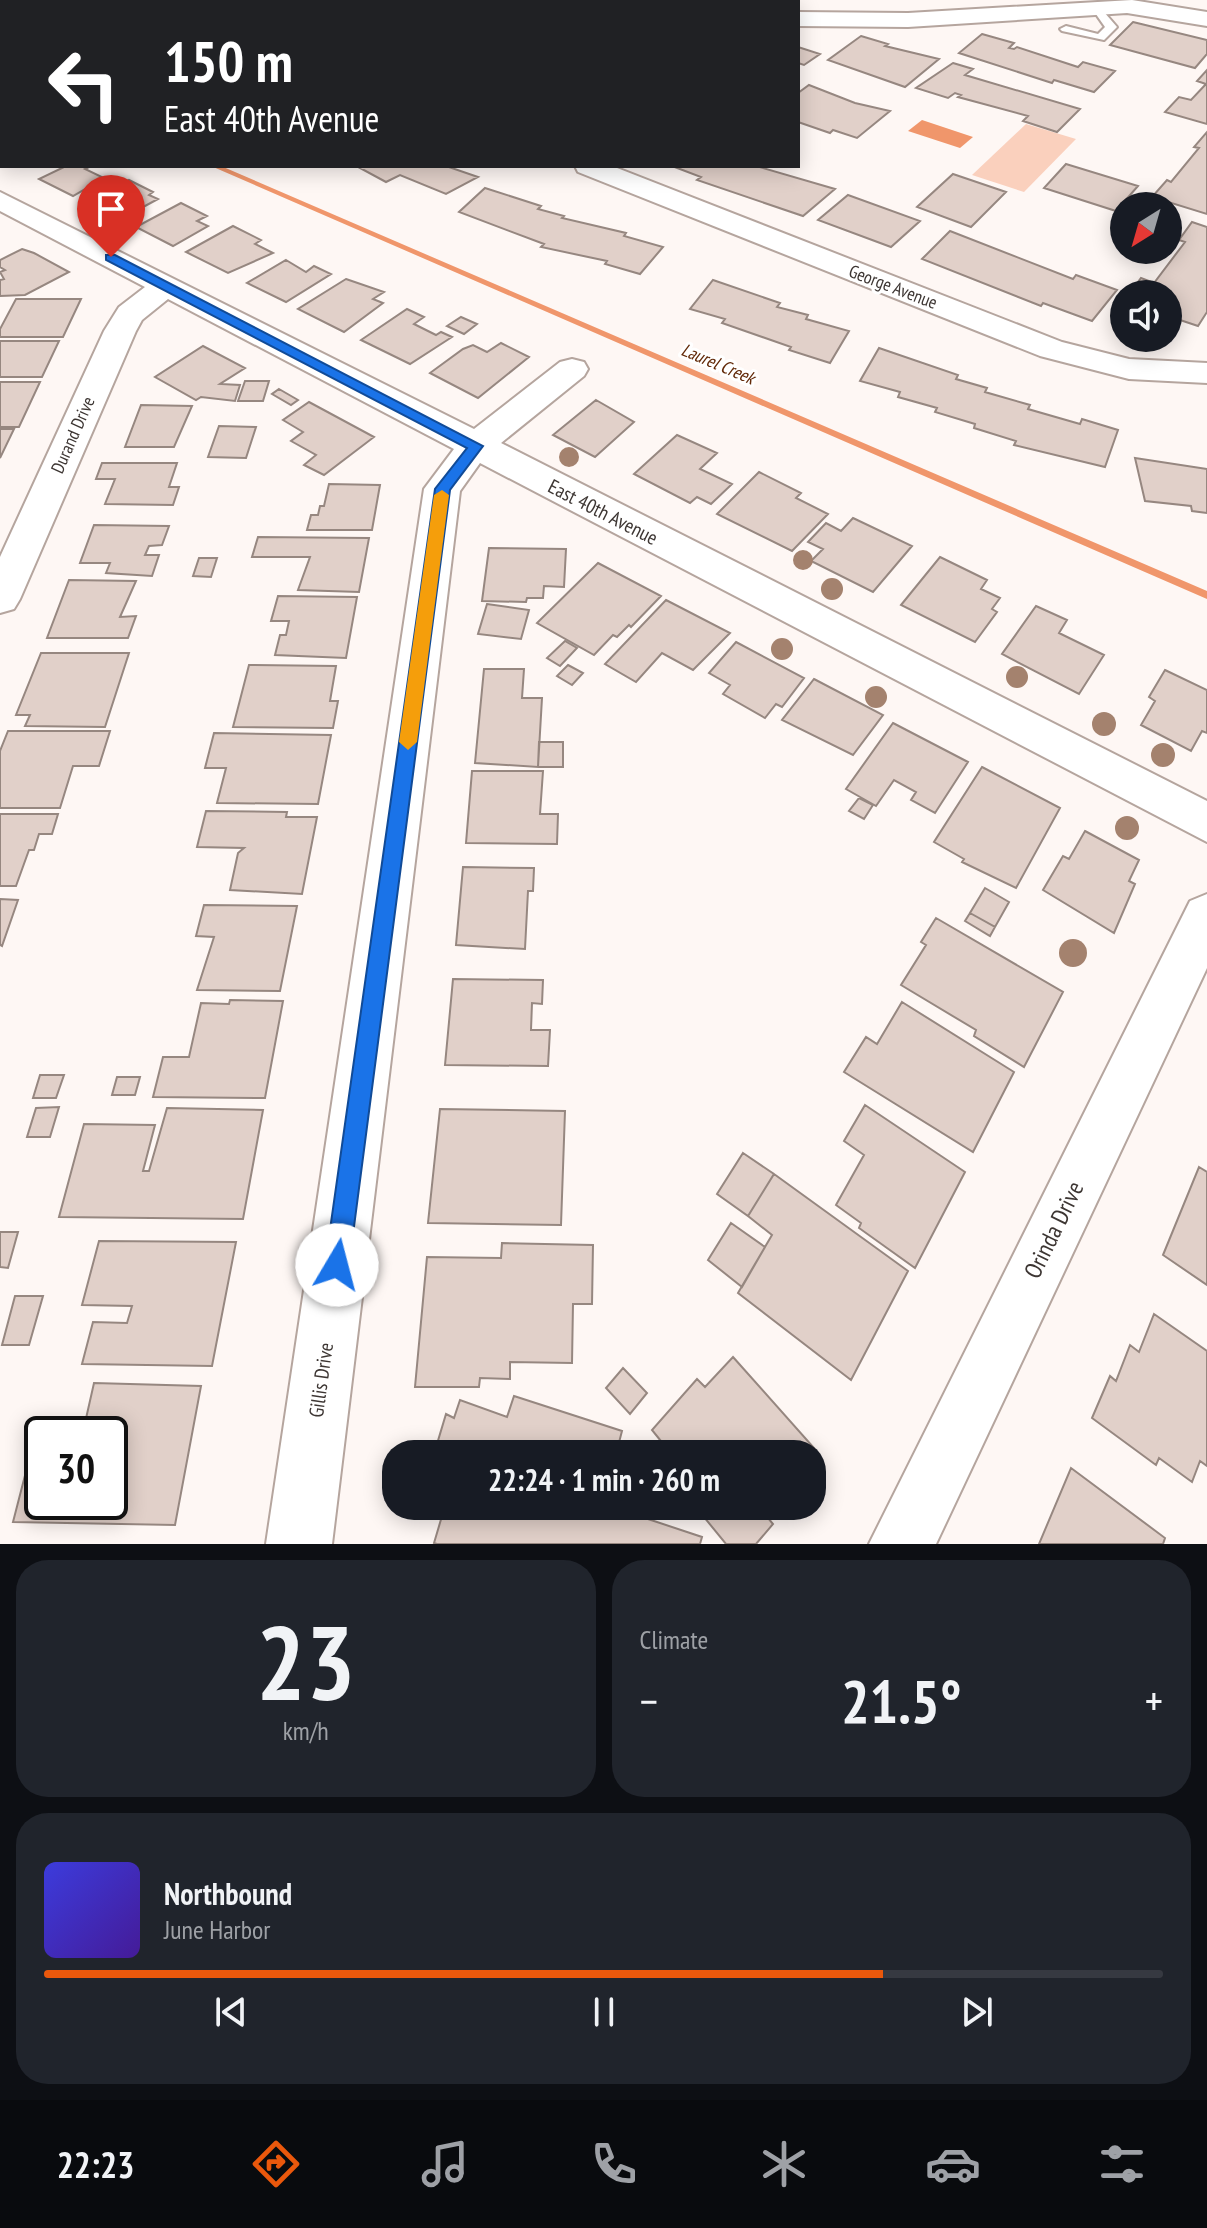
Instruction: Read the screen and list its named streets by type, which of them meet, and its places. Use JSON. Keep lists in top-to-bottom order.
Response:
{
  "streets": {
    "street": [
      "George Avenue",
      "Durand Drive",
      "East 40th Avenue",
      "Orinda Drive",
      "Gillis Drive"
    ]
  },
  "crossings": [
    ["Durand Drive", "East 40th Avenue"],
    ["East 40th Avenue", "Gillis Drive"]
  ],
  "water": ["Laurel Creek"],
  "north": "bottom left",
  "page": {
    "turn": ["150 m", "East 40th Avenue"],
    "limit": "30",
    "trip": "22:24 · 1 min · 260 m",
    "tile": [
      ["23", "km/h"],
      "Climate"
    ],
    "heat": ["−", "21.5°", "+"],
    "song": ["Northbound", "June Harbor"],
    "tabs": "22:23"
  }
}
